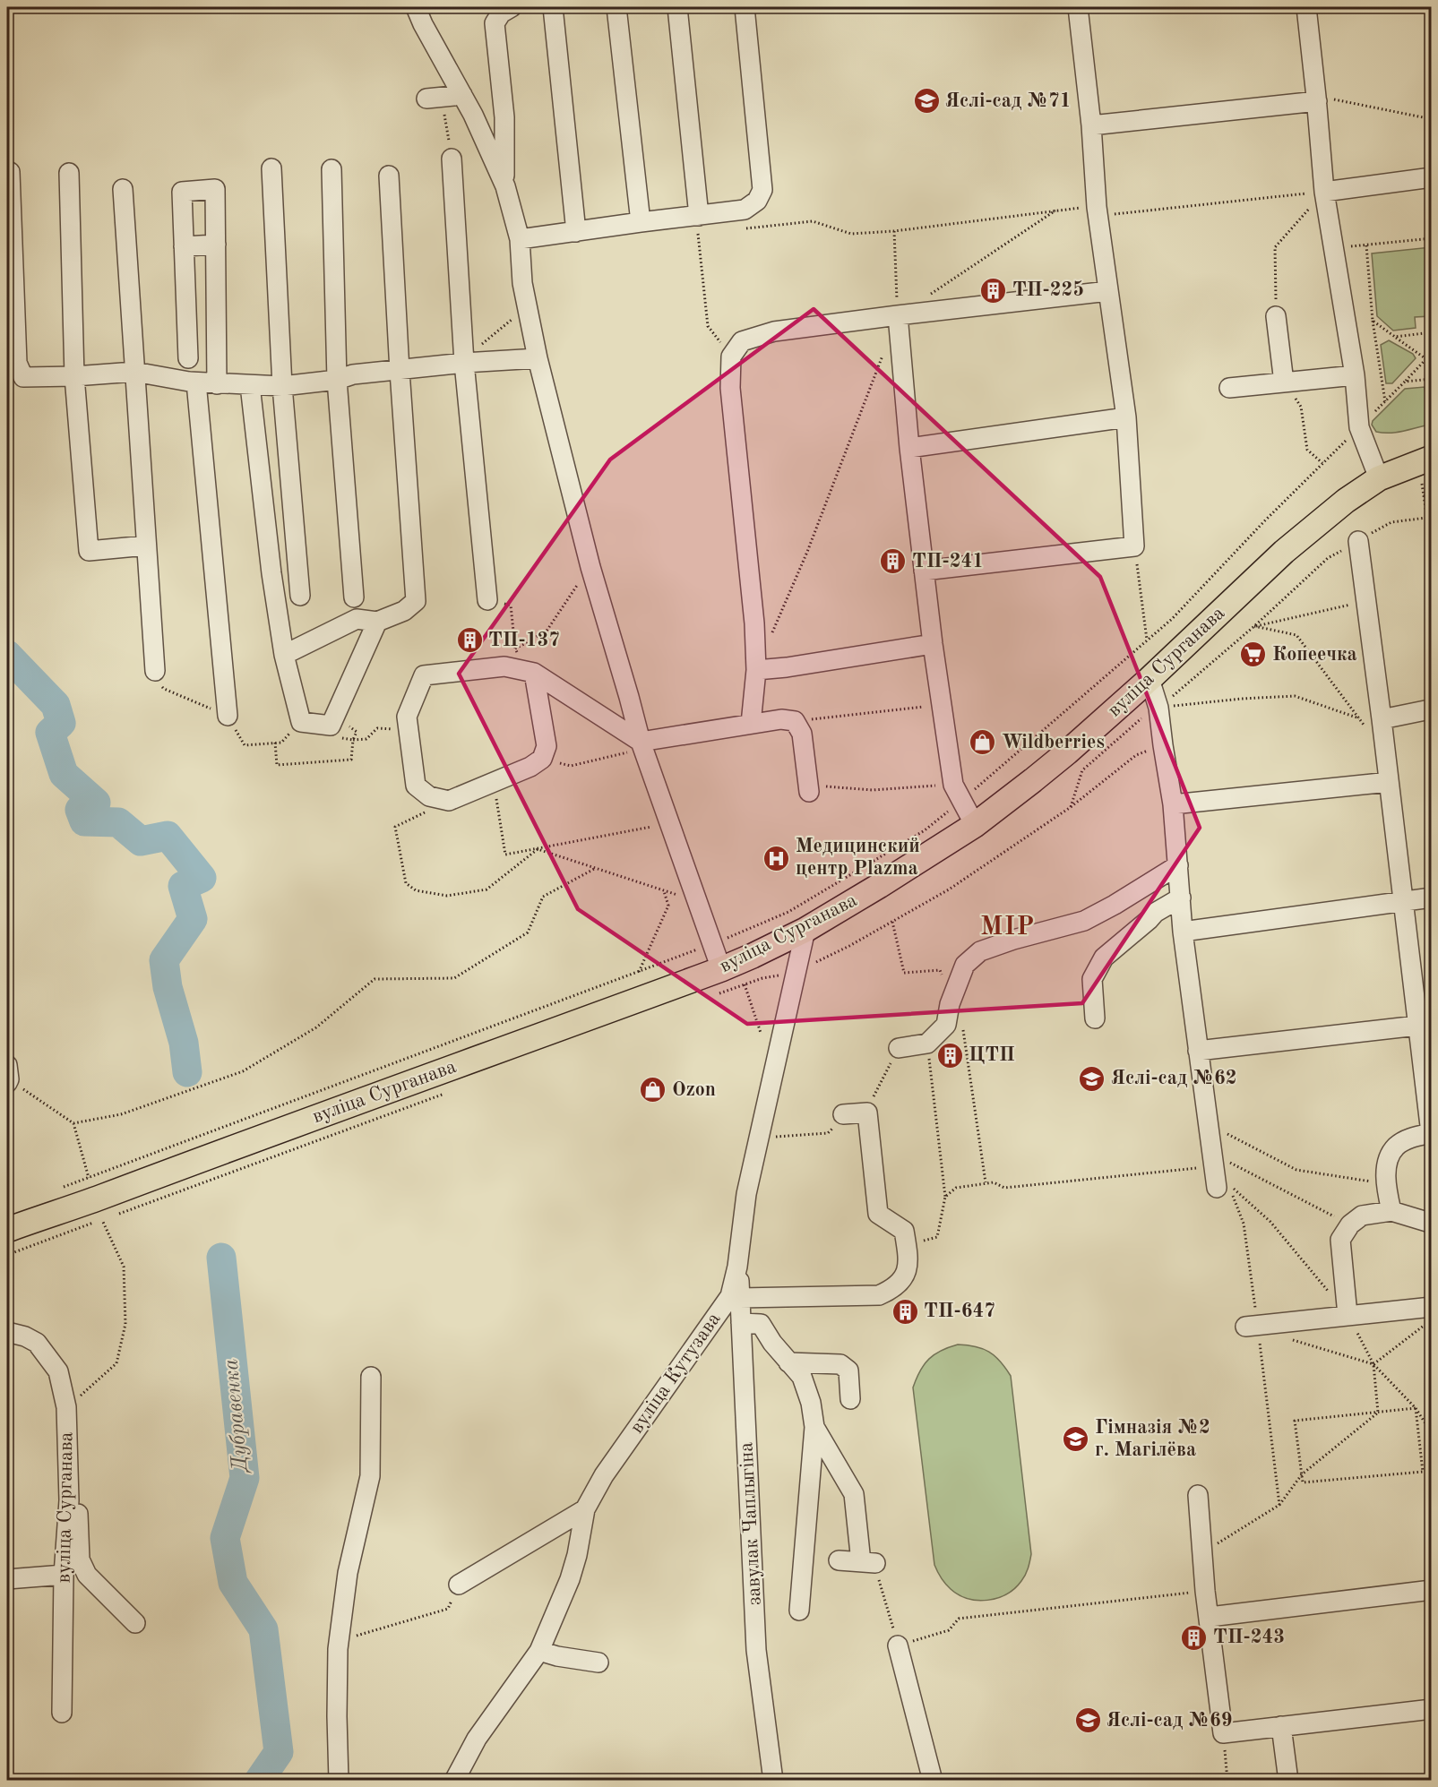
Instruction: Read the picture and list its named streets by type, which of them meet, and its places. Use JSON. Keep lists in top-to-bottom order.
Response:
{
  "streets": {
    "main road": ["вуліца Сурганава"],
    "street": ["вуліца Кутузава", "завулак Чаплыгіна"]
  },
  "crossings": [
    ["вуліца Сурганава", "вуліца Кутузава"],
    ["вуліца Кутузава", "завулак Чаплыгіна"]
  ],
  "districts": ["МІР"],
  "water": ["Дубравенка"],
  "places": {
    "school or university": [
      "Яслі-сад №71",
      "Яслі-сад №62",
      "Гімназія №2 г. Магілёва",
      "Яслі-сад №69"
    ],
    "building": [
      "ТП-225",
      "ТП-241",
      "ТП-137",
      "ЦТП",
      "ТП-647",
      "ТП-243"
    ],
    "supermarket": ["Копеечка"],
    "shop": ["Wildberries", "Ozon"],
    "hospital": ["Медицинский центр Plazma"]
  }
}
